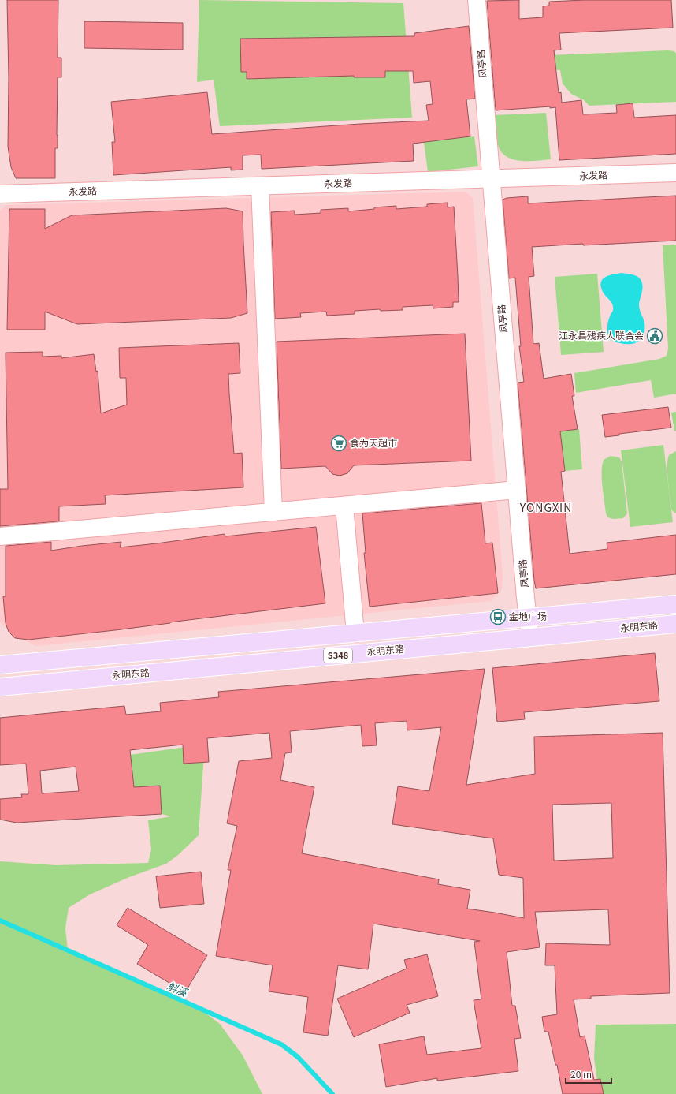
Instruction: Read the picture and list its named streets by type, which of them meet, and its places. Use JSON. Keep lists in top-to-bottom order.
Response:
{
  "streets": {
    "main road": ["永明东路", "S348"],
    "street": ["凤亭路", "永发路"]
  },
  "crossings": [
    ["凤亭路", "永发路"],
    ["凤亭路", "永明东路"]
  ],
  "districts": ["YONGXIN"],
  "water": ["斛溪"],
  "places": {
    "public building": ["江永县残疾人联合会"],
    "supermarket": ["食为天超市"],
    "bus stop": ["金地广场"]
  },
  "scale_bar": "20 m"
}
